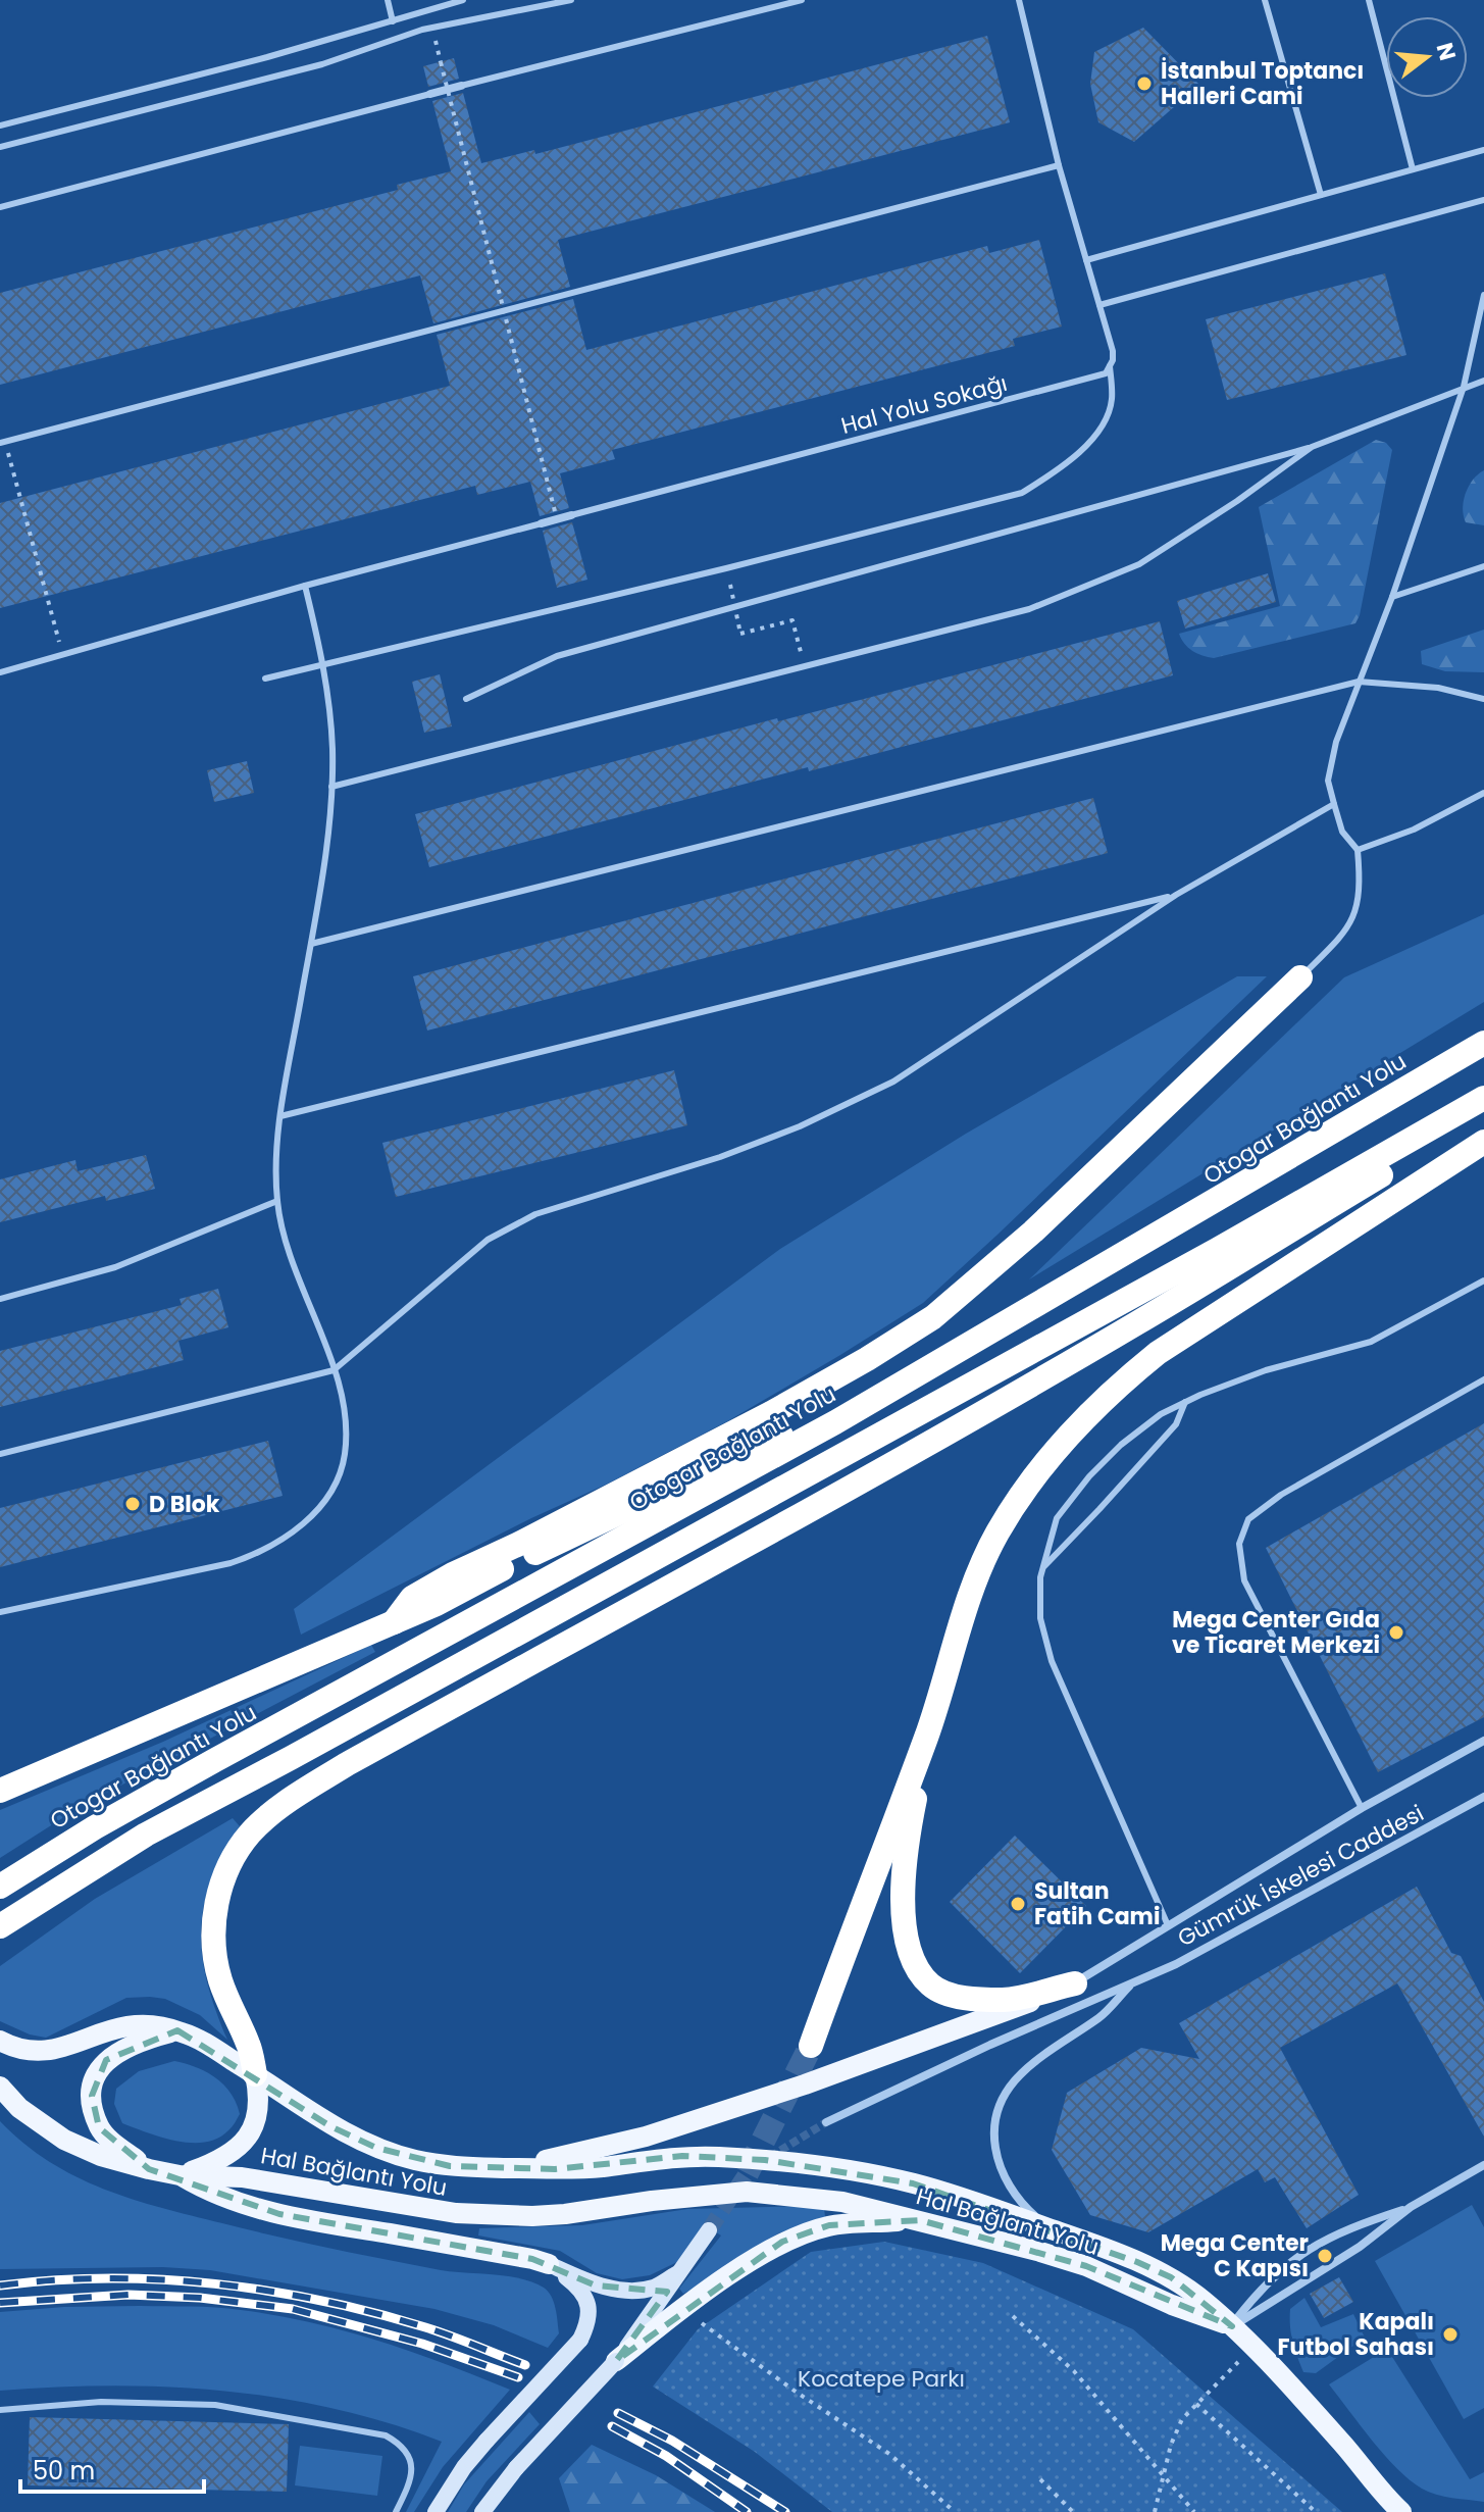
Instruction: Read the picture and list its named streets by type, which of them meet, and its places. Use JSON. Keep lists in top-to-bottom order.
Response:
{
  "streets": {
    "highway": ["Otogar Bağlantı Yolu"],
    "main road": ["Hal Bağlantı Yolu"],
    "street": ["Hal Yolu Sokağı", "Gümrük İskelesi Caddesi"]
  },
  "parks": ["Kocatepe Parkı"],
  "places": [
    "İstanbul Toptancı Halleri Cami",
    "D Blok",
    "Mega Center Gıda ve Ticaret Merkezi",
    "Sultan Fatih Cami",
    "Mega Center C Kapısı",
    "Kapalı Futbol Sahası"
  ],
  "scale_bar": "50 m",
  "north": "right"
}
